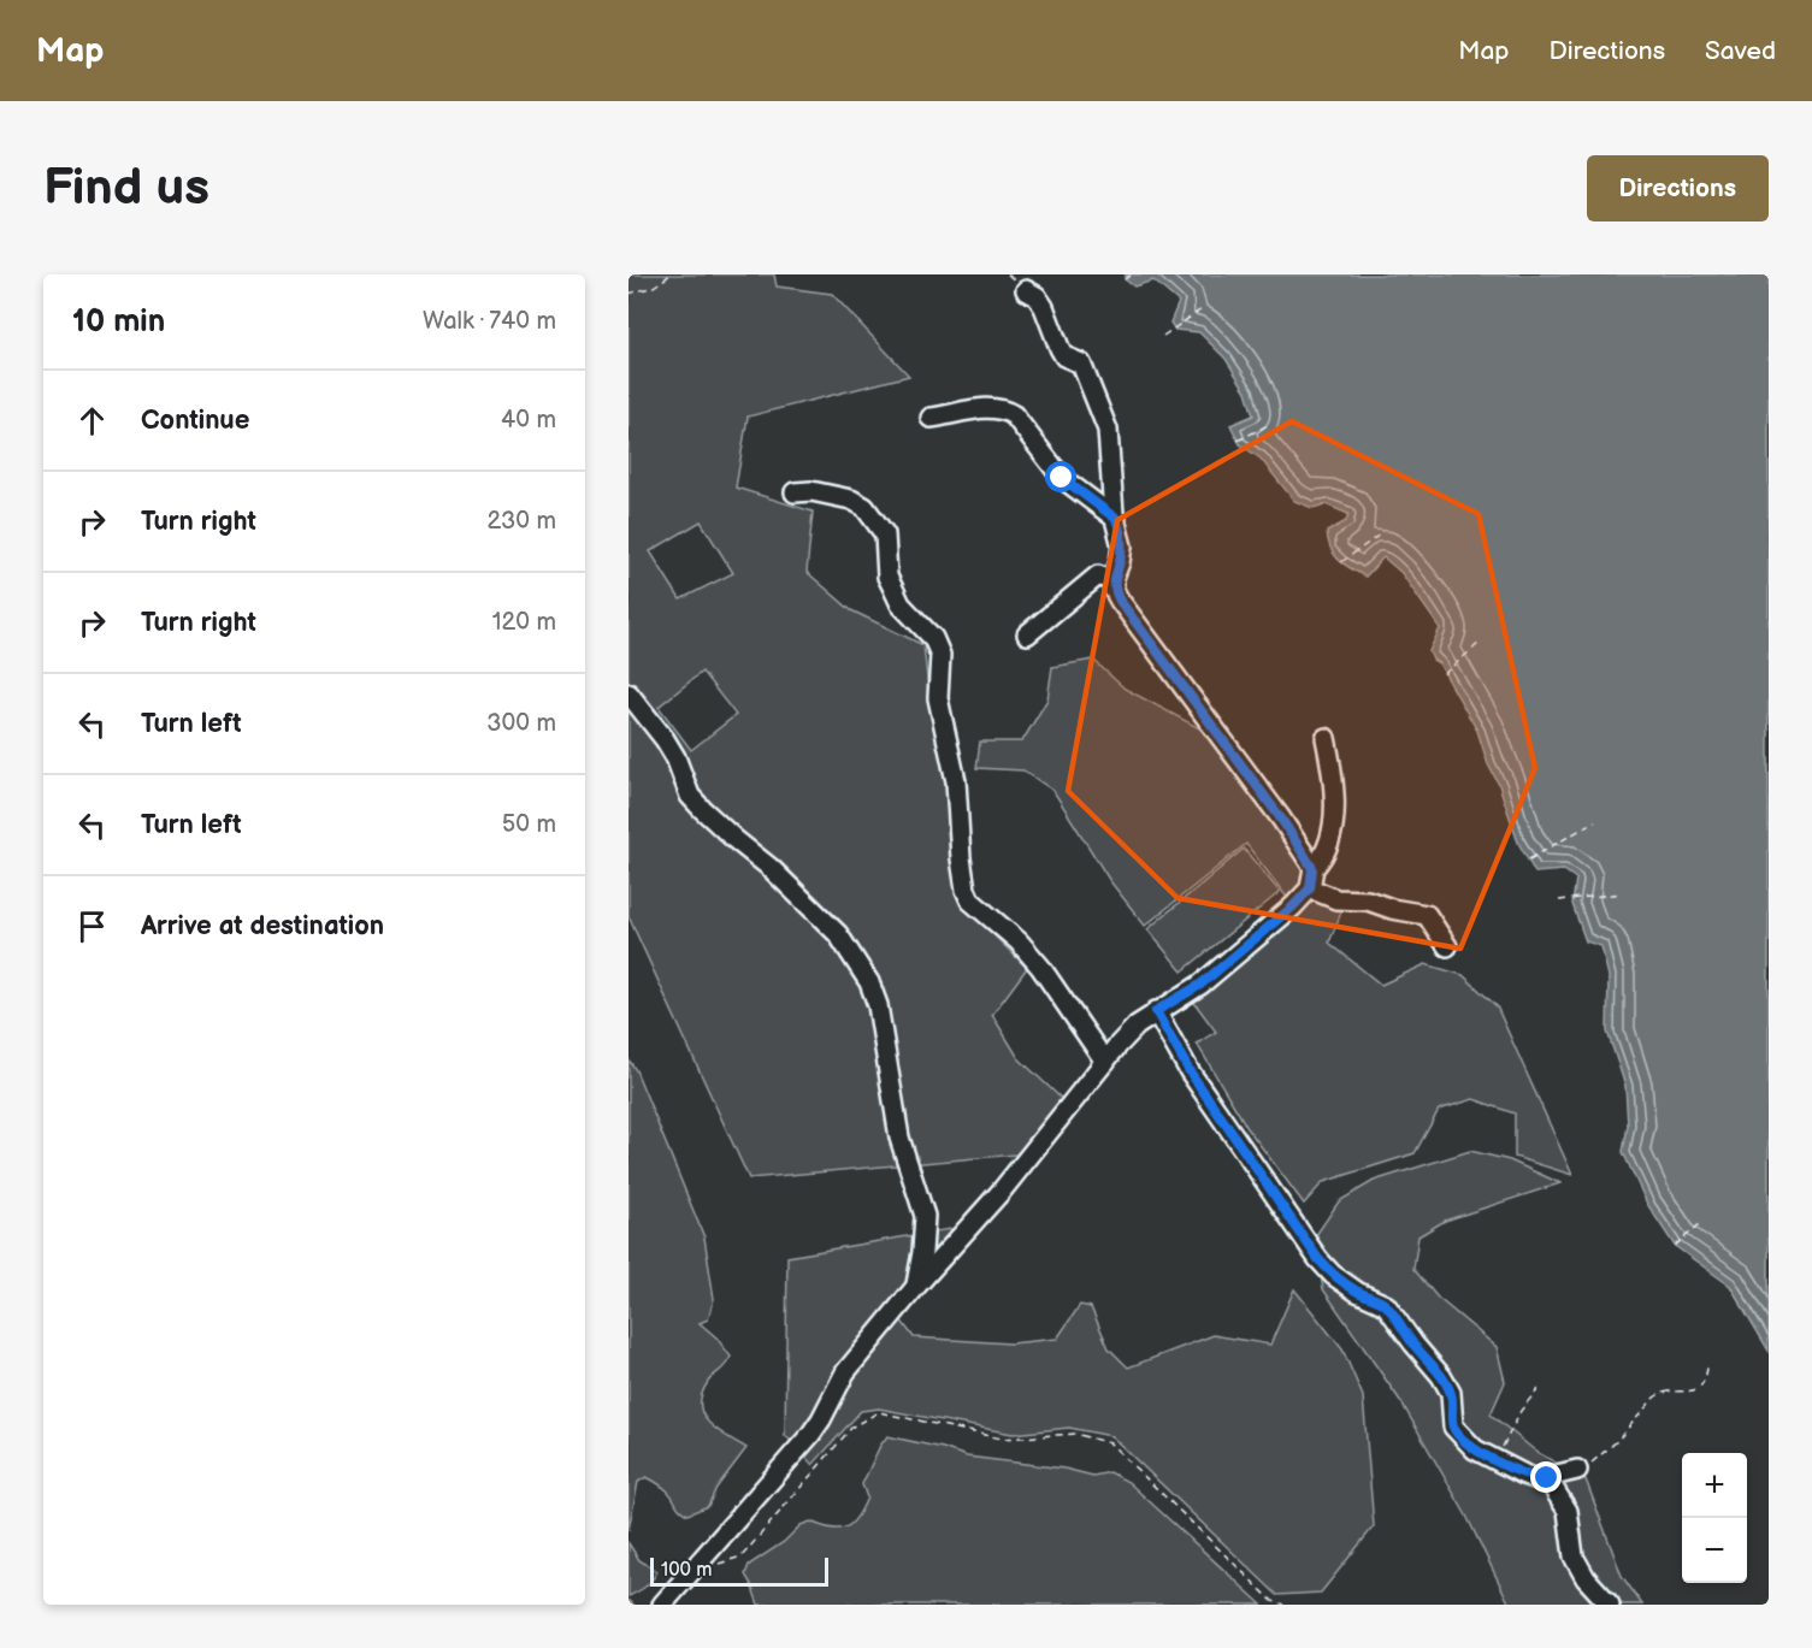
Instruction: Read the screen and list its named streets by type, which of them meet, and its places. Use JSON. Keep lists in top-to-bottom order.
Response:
{
  "scale_bar": "100 m",
  "page": {
    "header": "Map",
    "nav": ["Map", "Directions", "Saved"],
    "buttons": "Directions",
    "title": "Find us",
    "heading": ["10 min", "Walk · 740 m"],
    "list": [
      ["Continue", "40 m"],
      ["Turn right", "230 m"],
      ["Turn right", "120 m"],
      ["Turn left", "300 m"],
      ["Turn left", "50 m"],
      "Arrive at destination"
    ],
    "map_buttons": ["+", "−"],
    "scale": "100 m"
  }
}
